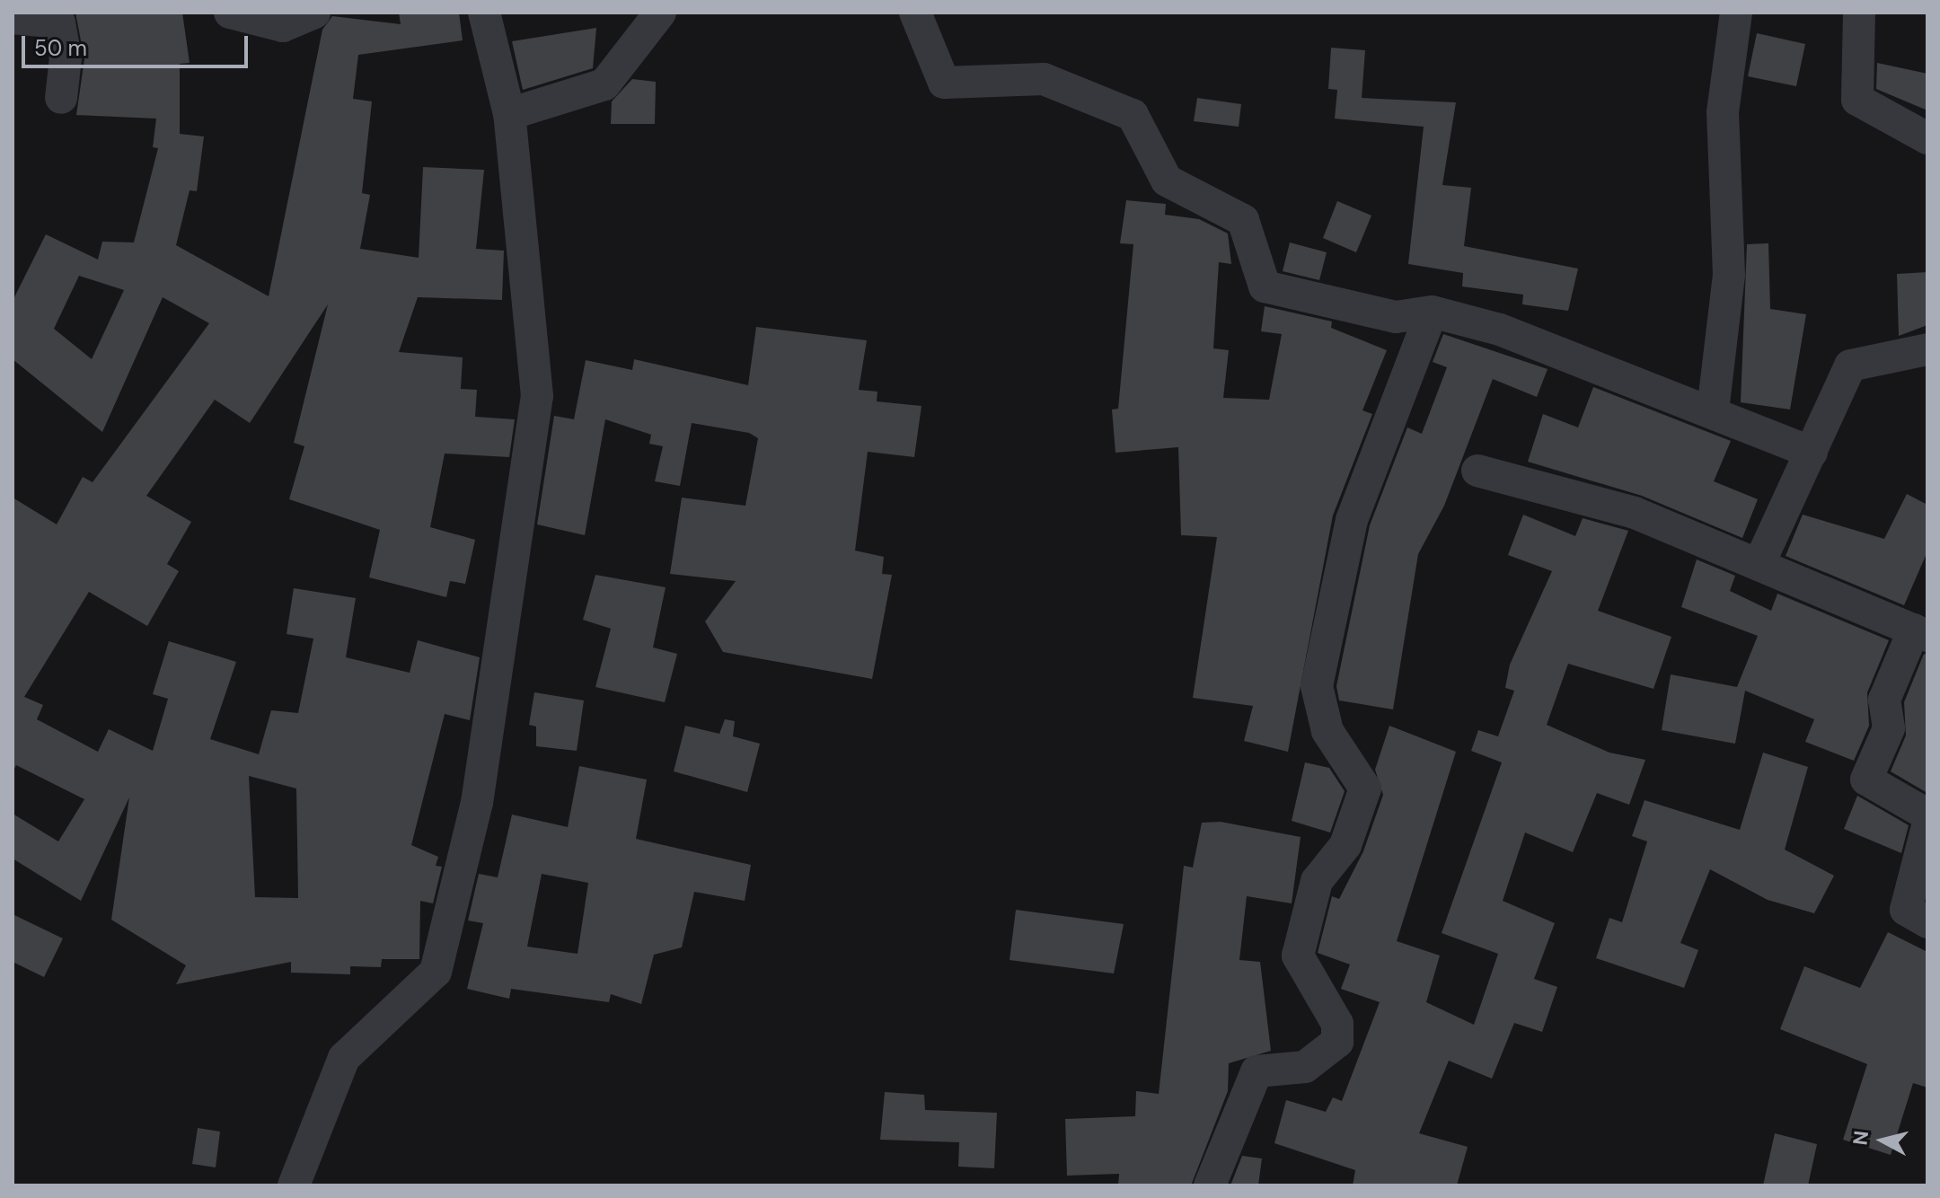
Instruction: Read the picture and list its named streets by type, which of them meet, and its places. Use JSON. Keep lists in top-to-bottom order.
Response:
{
  "scale_bar": "50 m",
  "north": "left"
}
